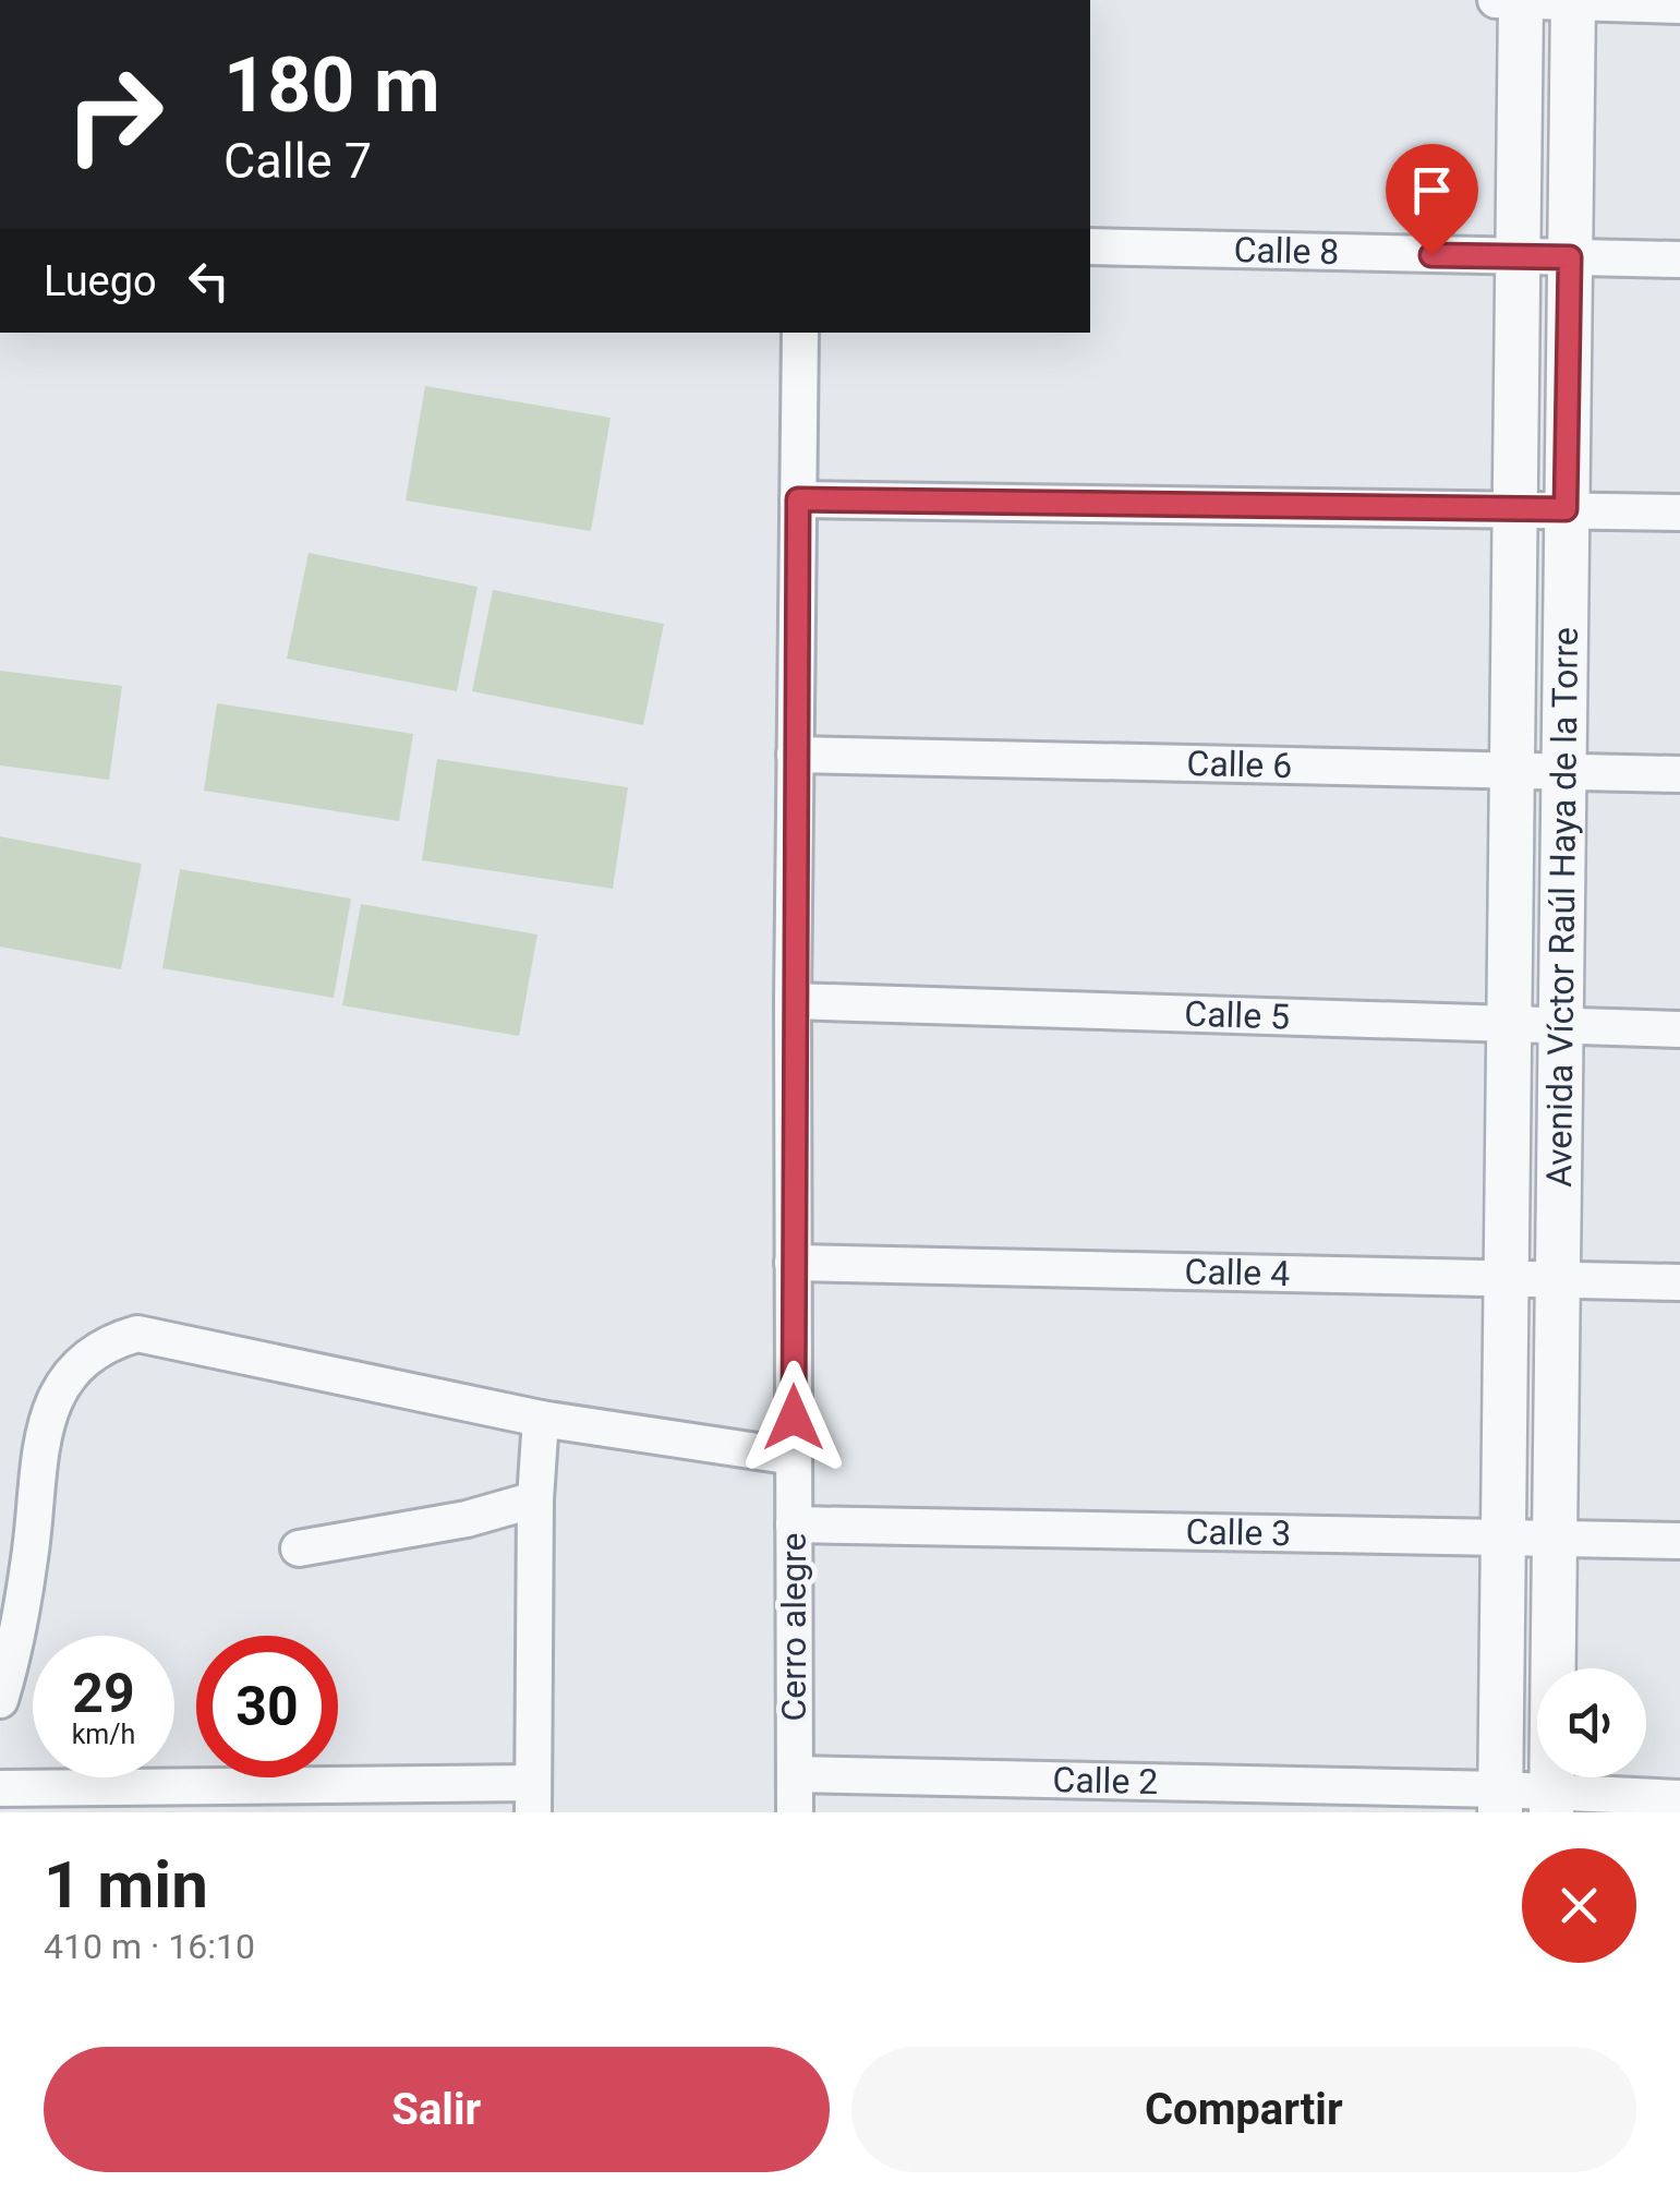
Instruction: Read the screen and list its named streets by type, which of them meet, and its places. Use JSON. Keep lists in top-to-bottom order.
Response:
{
  "streets": {
    "street": [
      "Calle 8",
      "Calle 6",
      "Avenida Víctor Raúl Haya de la Torre",
      "Calle 5",
      "Calle 4",
      "Calle 3",
      "Cerro alegre",
      "Calle 2"
    ]
  },
  "crossings": [
    ["Calle 8", "Avenida Víctor Raúl Haya de la Torre"],
    ["Calle 6", "Avenida Víctor Raúl Haya de la Torre"],
    ["Calle 6", "Cerro alegre"],
    ["Avenida Víctor Raúl Haya de la Torre", "Calle 5"],
    ["Avenida Víctor Raúl Haya de la Torre", "Calle 4"],
    ["Avenida Víctor Raúl Haya de la Torre", "Calle 3"],
    ["Avenida Víctor Raúl Haya de la Torre", "Calle 2"],
    ["Calle 5", "Cerro alegre"],
    ["Calle 4", "Cerro alegre"],
    ["Calle 3", "Cerro alegre"],
    ["Cerro alegre", "Calle 2"]
  ],
  "page": {
    "turn": ["180 m", "Calle 7"],
    "then": "Luego",
    "speed": "29 km/h",
    "limit": "30",
    "heading": ["1 min", "410 m · 16:10"],
    "buttons": ["Salir", "Compartir"]
  }
}
